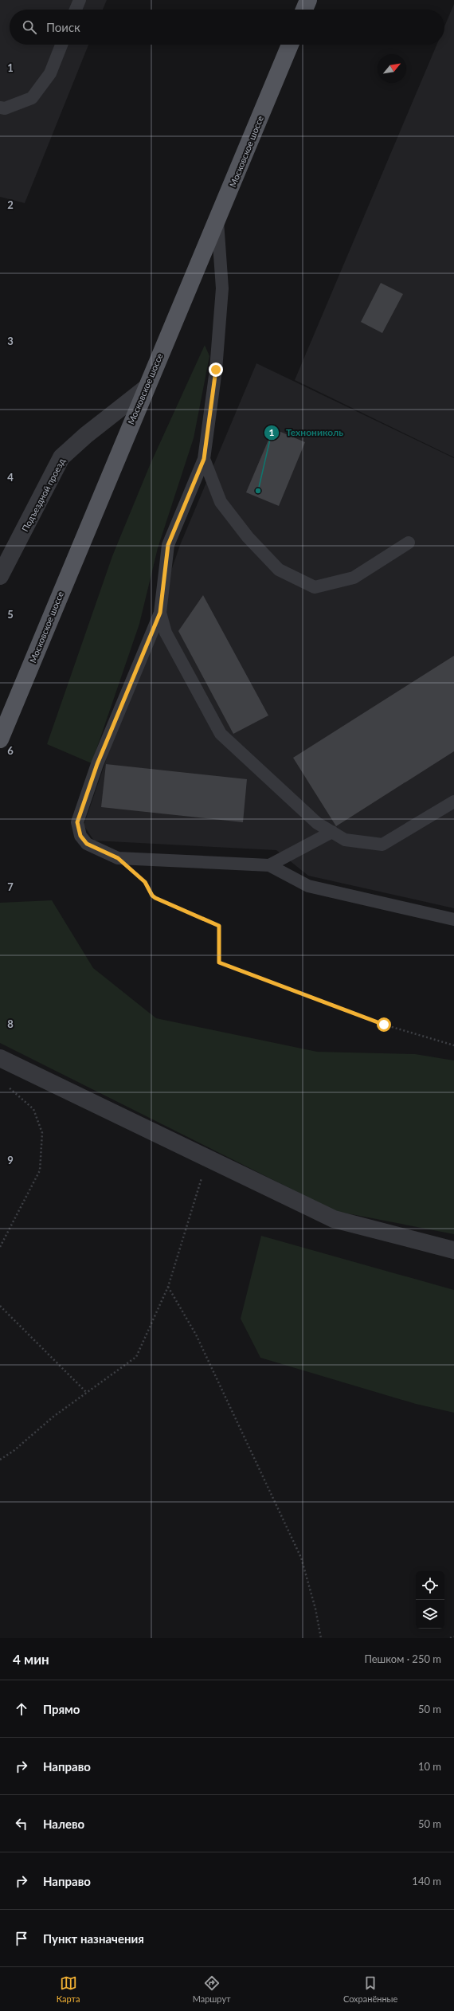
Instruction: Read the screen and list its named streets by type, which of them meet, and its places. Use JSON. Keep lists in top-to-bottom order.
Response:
{
  "streets": {
    "main road": ["Московское шоссе"],
    "street": ["Подъездной проезд"]
  },
  "crossings": [
    ["Московское шоссе", "Подъездной проезд"]
  ],
  "places": ["Технониколь"],
  "north": "top right",
  "page": {
    "search": "Поиск",
    "heading": ["4 мин", "Пешком · 250 m"],
    "list": [
      ["Прямо", "50 m"],
      ["Направо", "10 m"],
      ["Налево", "50 m"],
      ["Направо", "140 m"],
      "Пункт назначения"
    ],
    "nav": ["Карта", "Маршрут", "Сохранённые"]
  },
  "grid": {
    "rows": [
      "1",
      "2",
      "3",
      "4",
      "5",
      "6",
      "7",
      "8",
      "9"
    ]
  }
}
